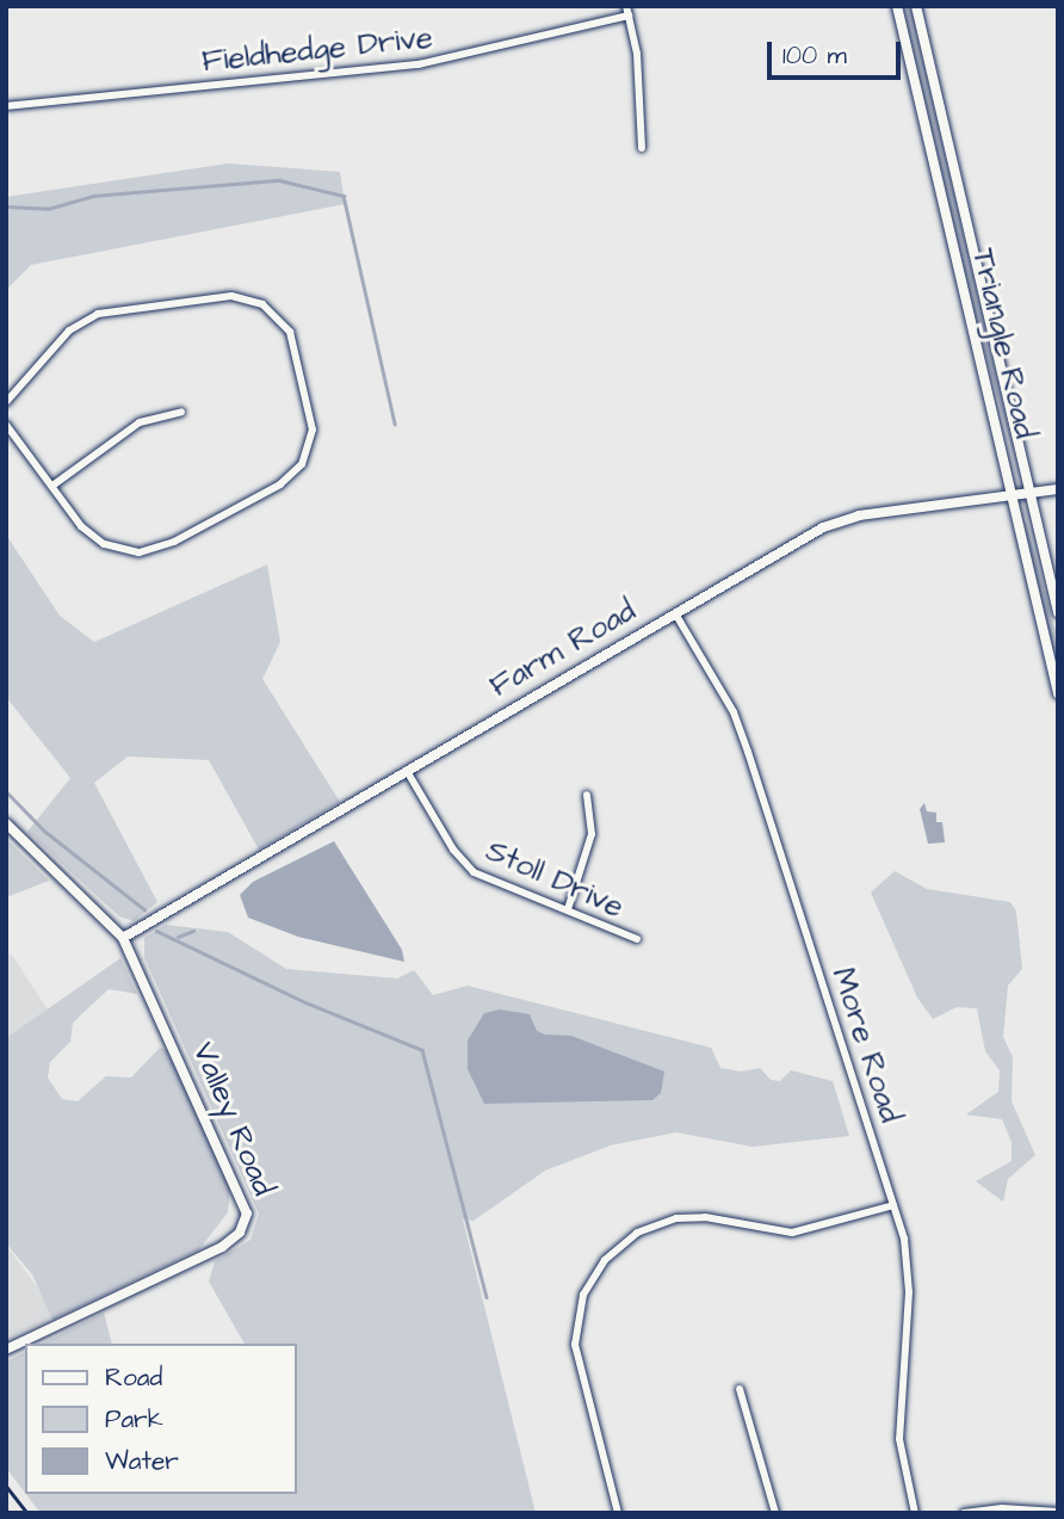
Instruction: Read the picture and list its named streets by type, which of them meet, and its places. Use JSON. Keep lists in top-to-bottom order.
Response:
{
  "streets": {
    "street": [
      "Fieldhedge Drive",
      "Triangle Road",
      "Farm Road",
      "Stoll Drive",
      "More Road",
      "Valley Road"
    ]
  },
  "crossings": [
    ["Triangle Road", "Farm Road"],
    ["Farm Road", "Stoll Drive"],
    ["Farm Road", "More Road"],
    ["Farm Road", "Valley Road"]
  ],
  "legend": ["Road", "Park", "Water"],
  "scale_bar": "100 m"
}
